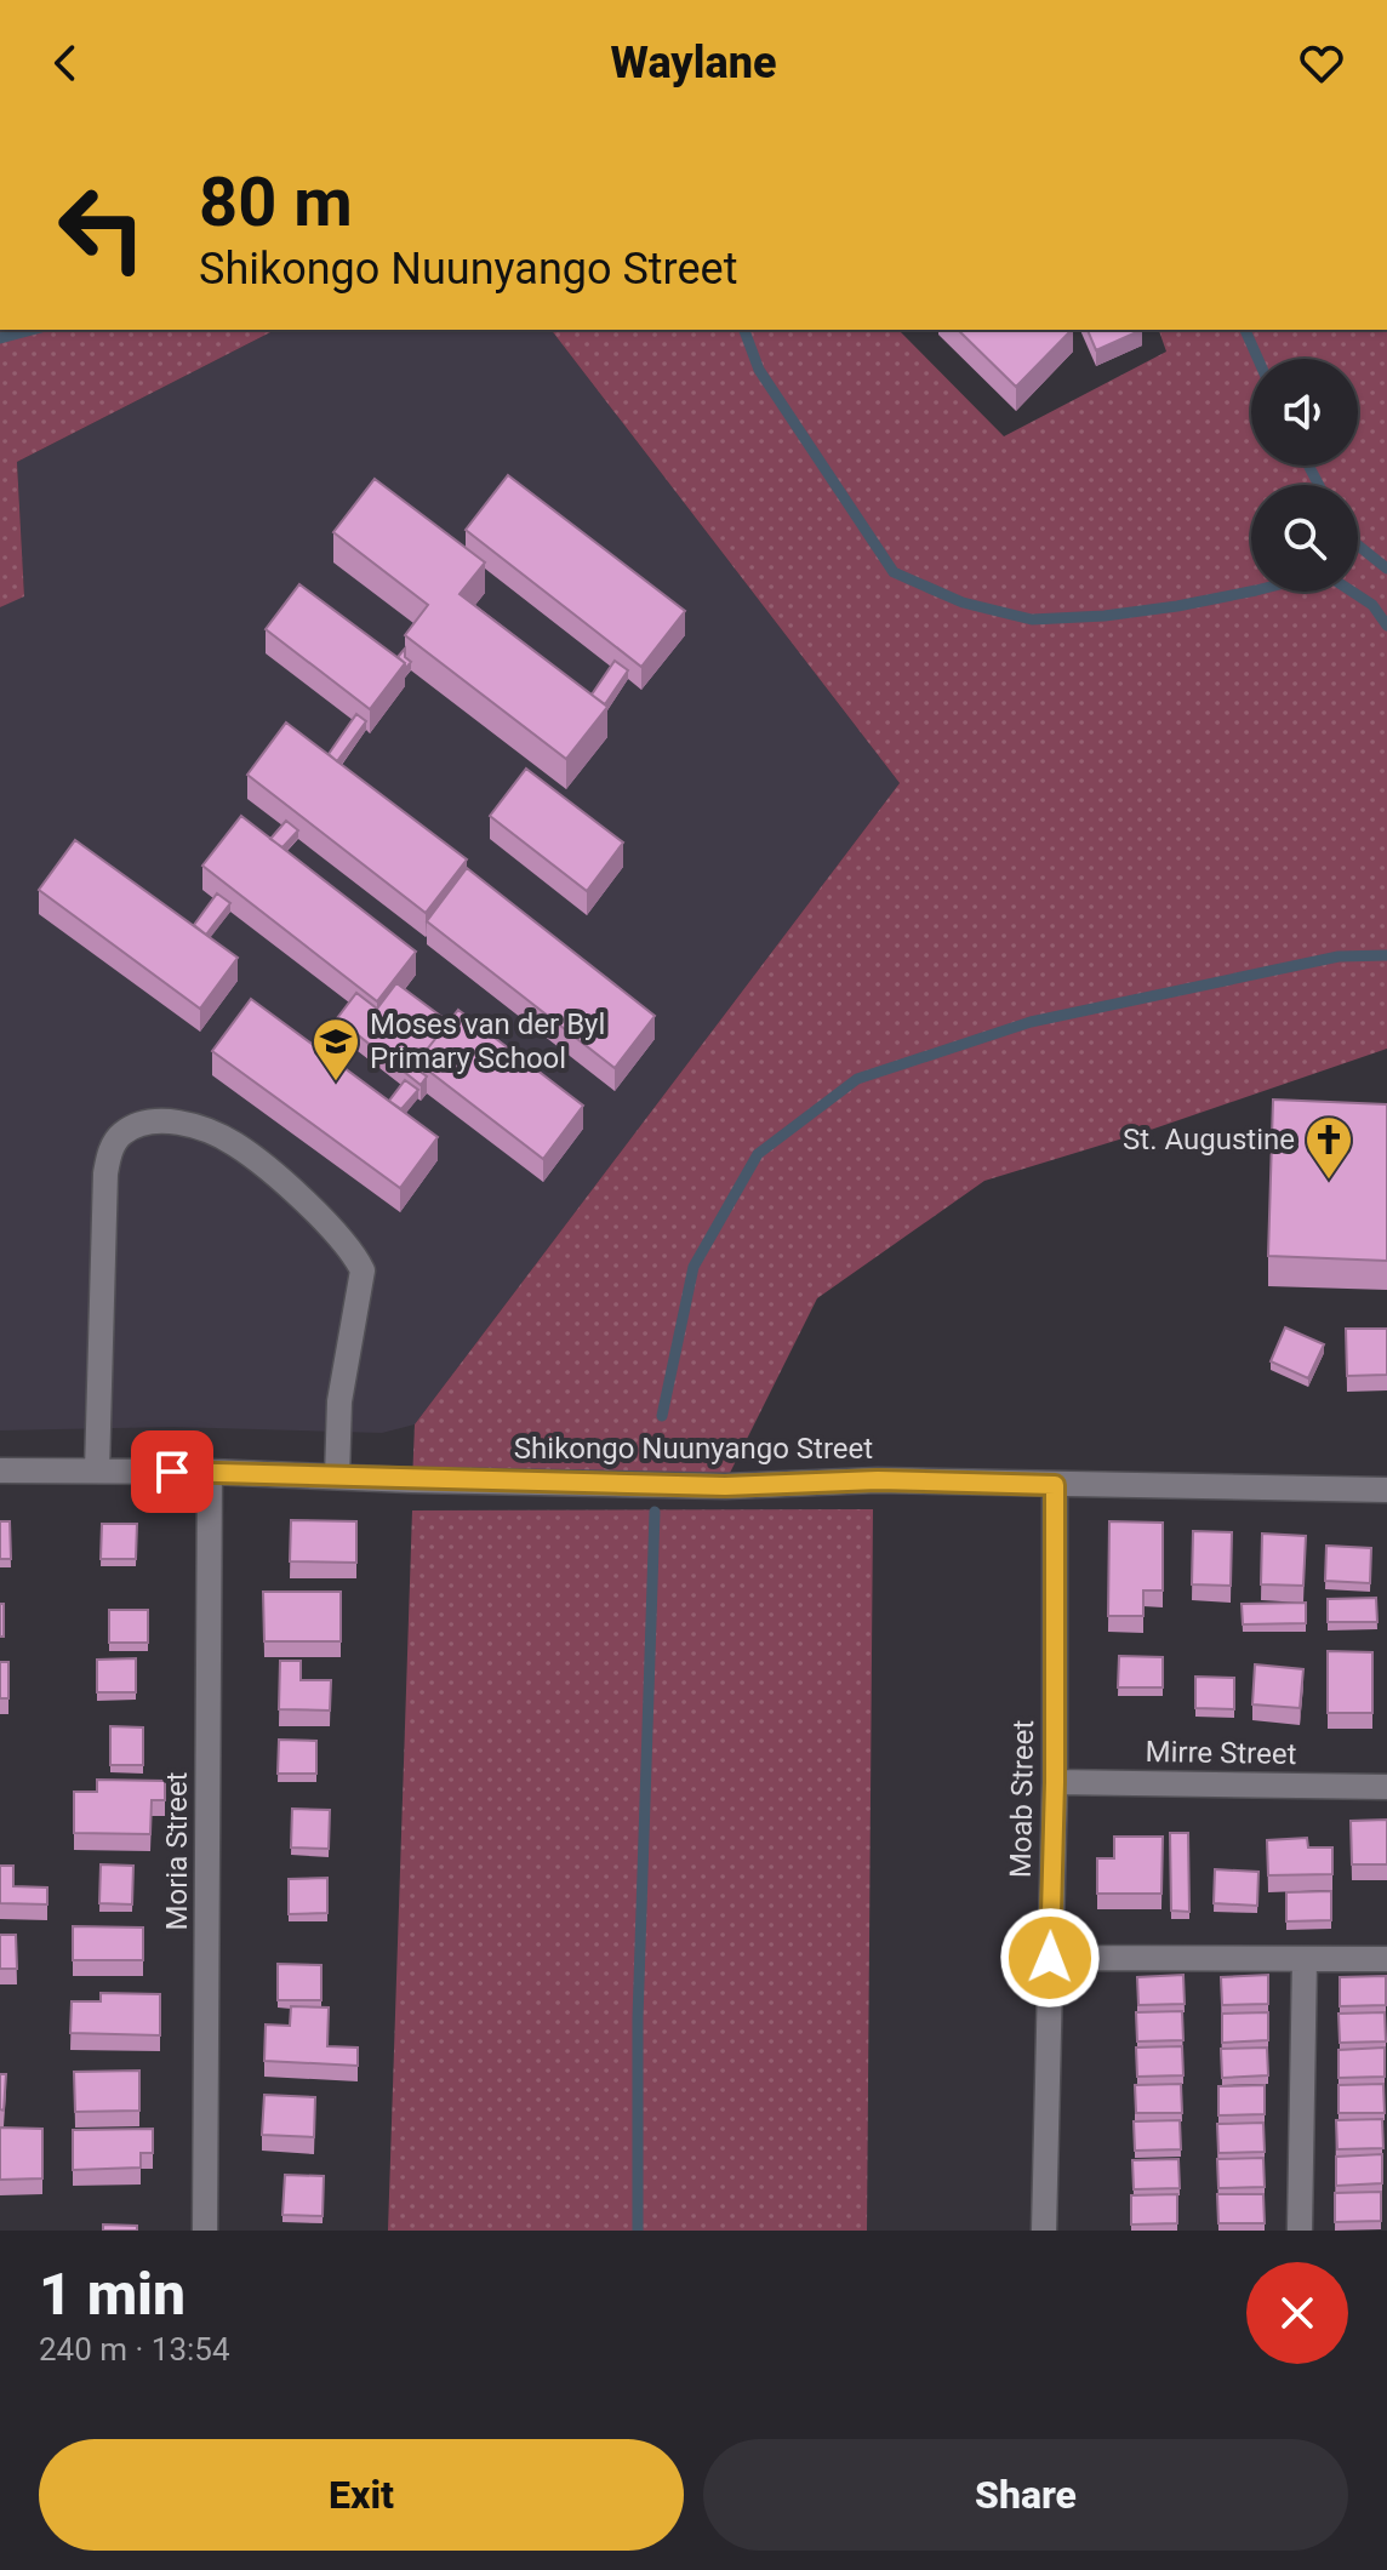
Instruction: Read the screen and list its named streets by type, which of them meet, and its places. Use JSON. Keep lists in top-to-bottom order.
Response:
{
  "streets": {
    "street": [
      "Shikongo Nuunyango Street",
      "Mirre Street",
      "Moab Street",
      "Moria Street"
    ]
  },
  "crossings": [
    ["Shikongo Nuunyango Street", "Moab Street"],
    ["Shikongo Nuunyango Street", "Moria Street"],
    ["Mirre Street", "Moab Street"]
  ],
  "places": {
    "school or university": ["Moses van der Byl Primary School"],
    "church": ["St. Augustine"]
  },
  "page": {
    "header": "Waylane",
    "turn": ["80 m", "Shikongo Nuunyango Street"],
    "heading": ["1 min", "240 m · 13:54"],
    "buttons": ["Exit", "Share"]
  }
}
